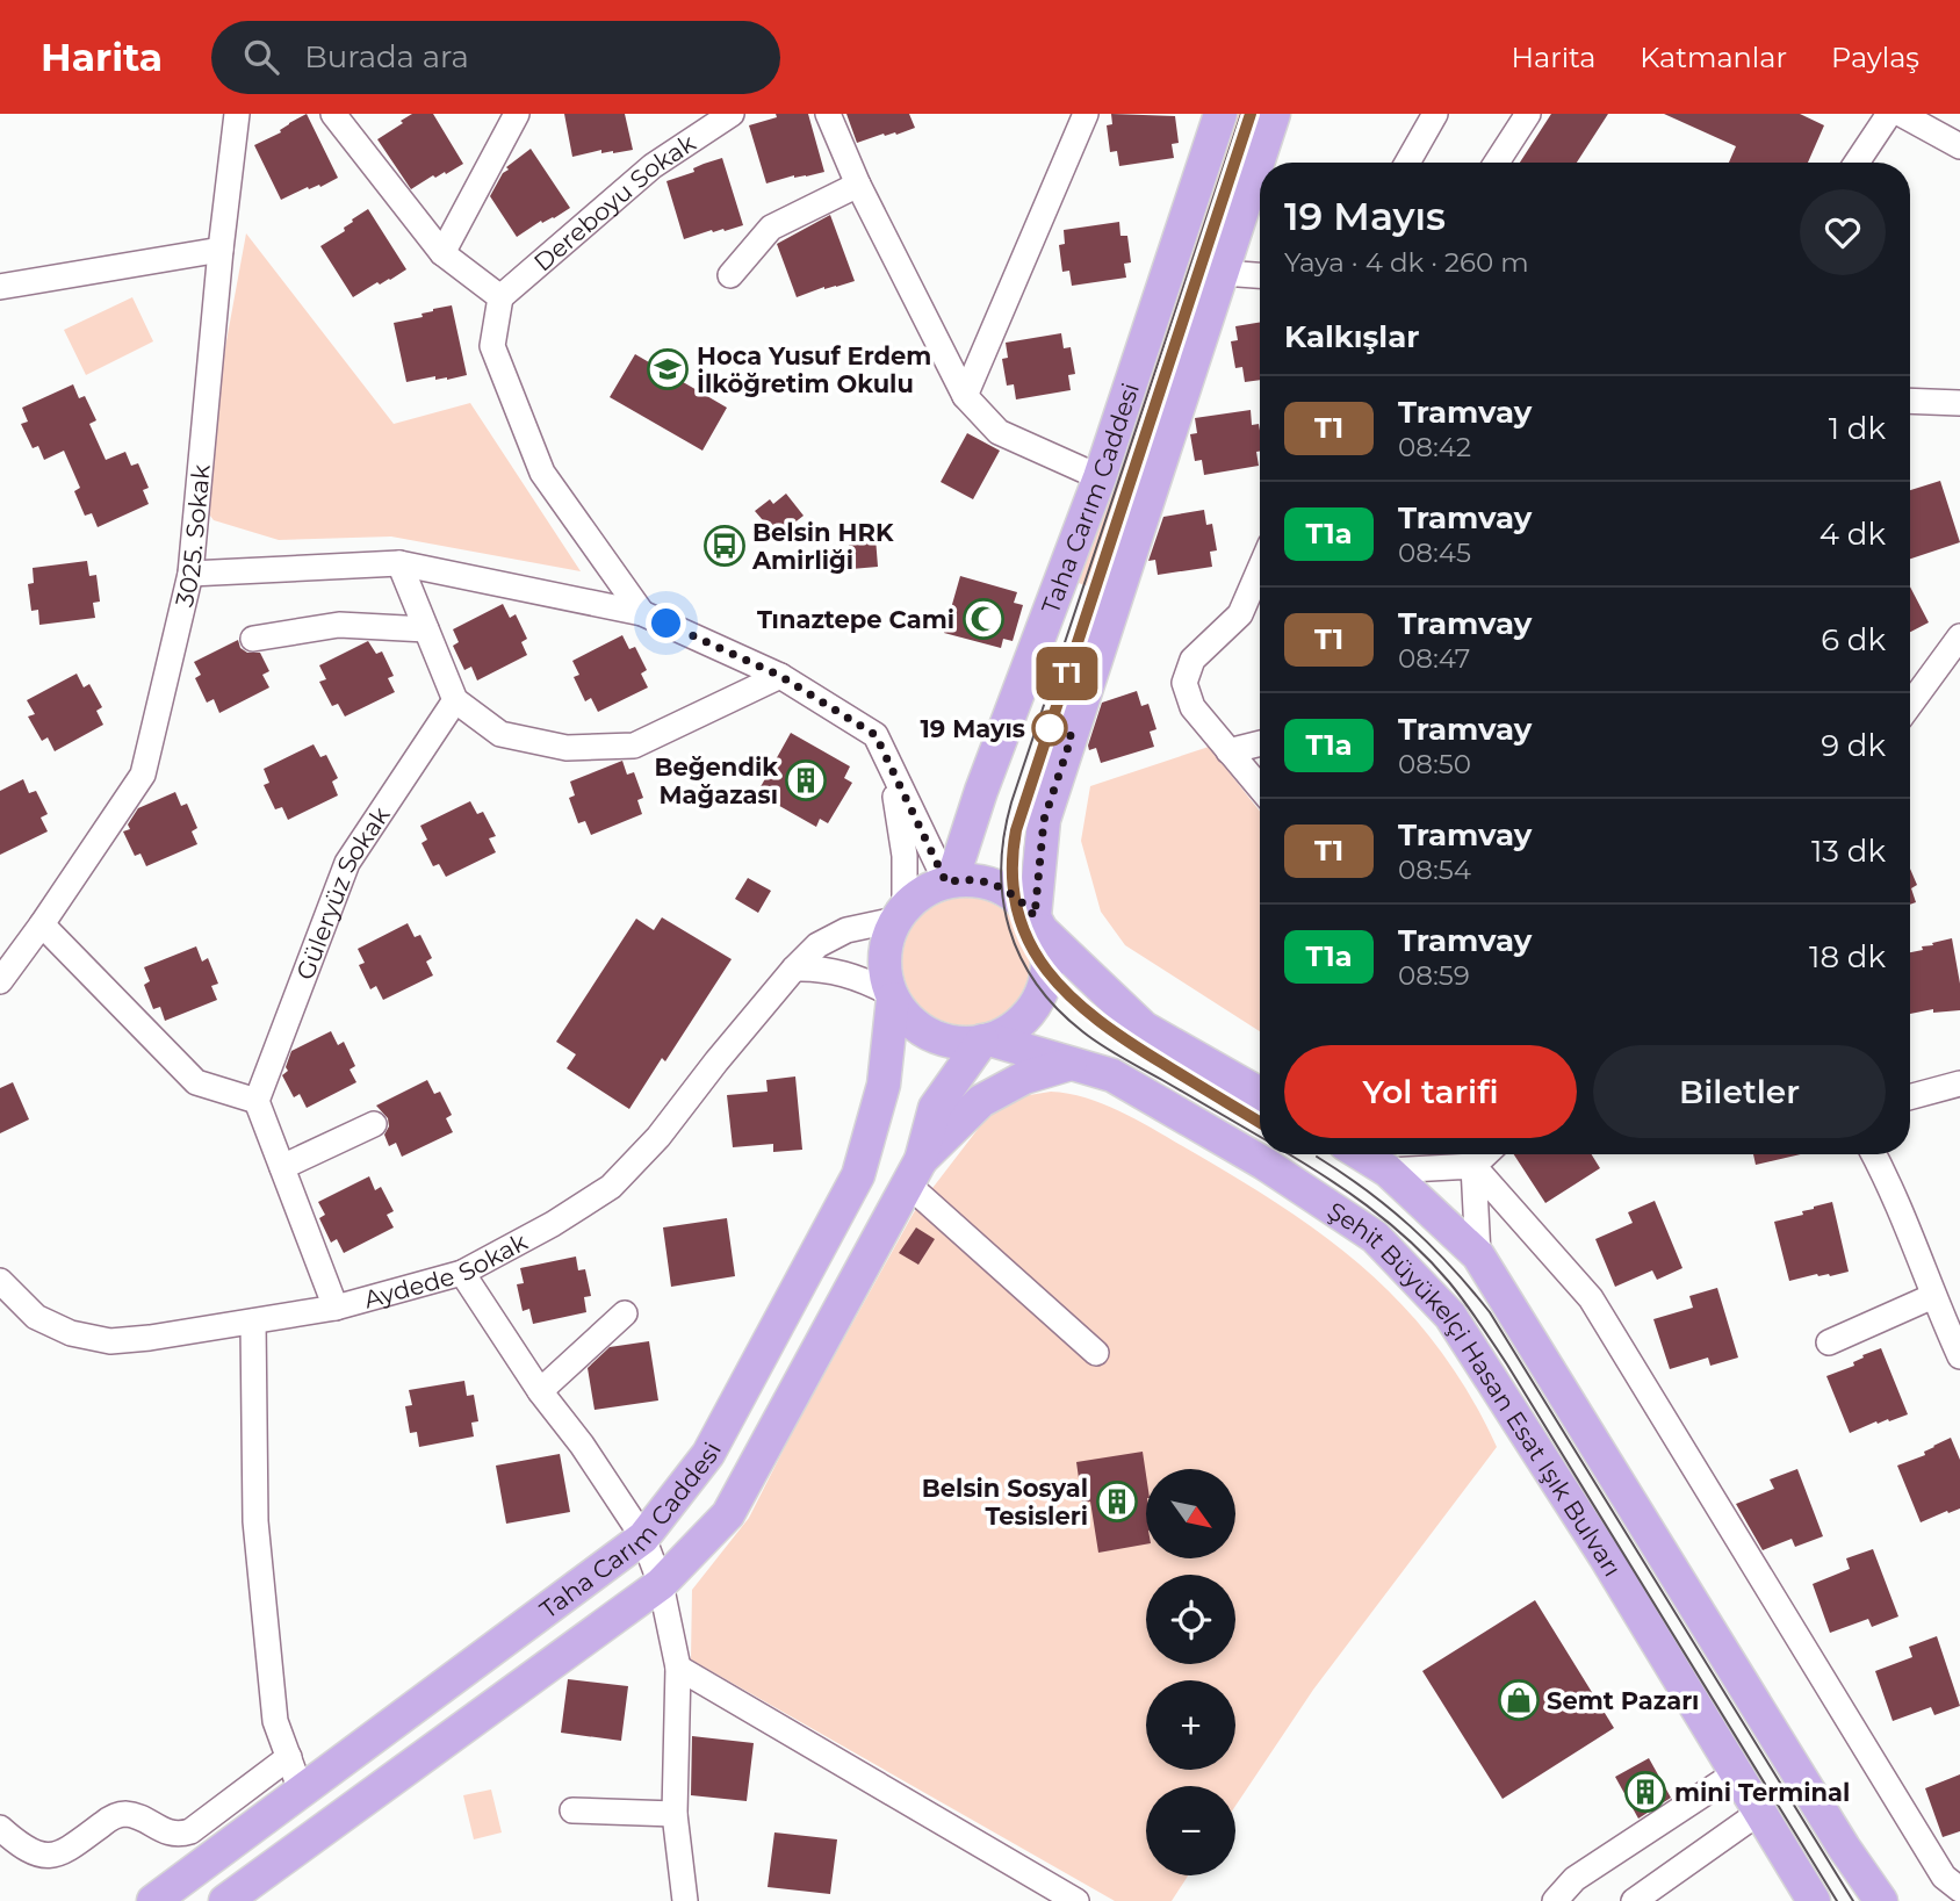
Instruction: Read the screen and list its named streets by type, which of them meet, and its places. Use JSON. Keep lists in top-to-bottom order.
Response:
{
  "streets": {
    "main road": ["Taha Carım Caddesi", "Şehit Büyükelçi Hasan Esat Işık Bulvarı"],
    "street": [
      "Dereboyu Sokak",
      "3025. Sokak",
      "Güleryüz Sokak",
      "Aydede Sokak"
    ]
  },
  "crossings": [
    ["Taha Carım Caddesi", "Aydede Sokak"],
    ["Taha Carım Caddesi", "Şehit Büyükelçi Hasan Esat Işık Bulvarı"],
    ["Aydede Sokak", "Şehit Büyükelçi Hasan Esat Işık Bulvarı"]
  ],
  "places": {
    "school or university": ["Hoca Yusuf Erdem İlköğretim Okulu"],
    "bus stop": ["Belsin HRK Amirliği"],
    "mosque": ["Tınaztepe Cami"],
    "other": ["19 Mayıs"],
    "building": ["Beğendik Mağazası", "Belsin Sosyal Tesisleri", "mini Terminal"],
    "shop": ["Semt Pazarı"]
  },
  "lines": ["tram line T1"],
  "north": "bottom right",
  "page": {
    "header": "Harita",
    "search": "Burada ara",
    "nav": ["Harita", "Katmanlar", "Paylaş"],
    "on_map": "T1",
    "heading": [
      ["19 Mayıs", "Yaya · 4 dk · 260 m"],
      "Kalkışlar"
    ],
    "list": [
      {
        "mark": "T1",
        "name": "Tramvay",
        "note": "08:42",
        "value": "1 dk"
      },
      {
        "mark": "T1a",
        "name": "Tramvay",
        "note": "08:45",
        "value": "4 dk"
      },
      {
        "mark": "T1",
        "name": "Tramvay",
        "note": "08:47",
        "value": "6 dk"
      },
      {
        "mark": "T1a",
        "name": "Tramvay",
        "note": "08:50",
        "value": "9 dk"
      },
      {
        "mark": "T1",
        "name": "Tramvay",
        "note": "08:54",
        "value": "13 dk"
      },
      {
        "mark": "T1a",
        "name": "Tramvay",
        "note": "08:59",
        "value": "18 dk"
      }
    ],
    "buttons": ["Yol tarifi", "Biletler"],
    "map_buttons": ["+", "−"]
  }
}
